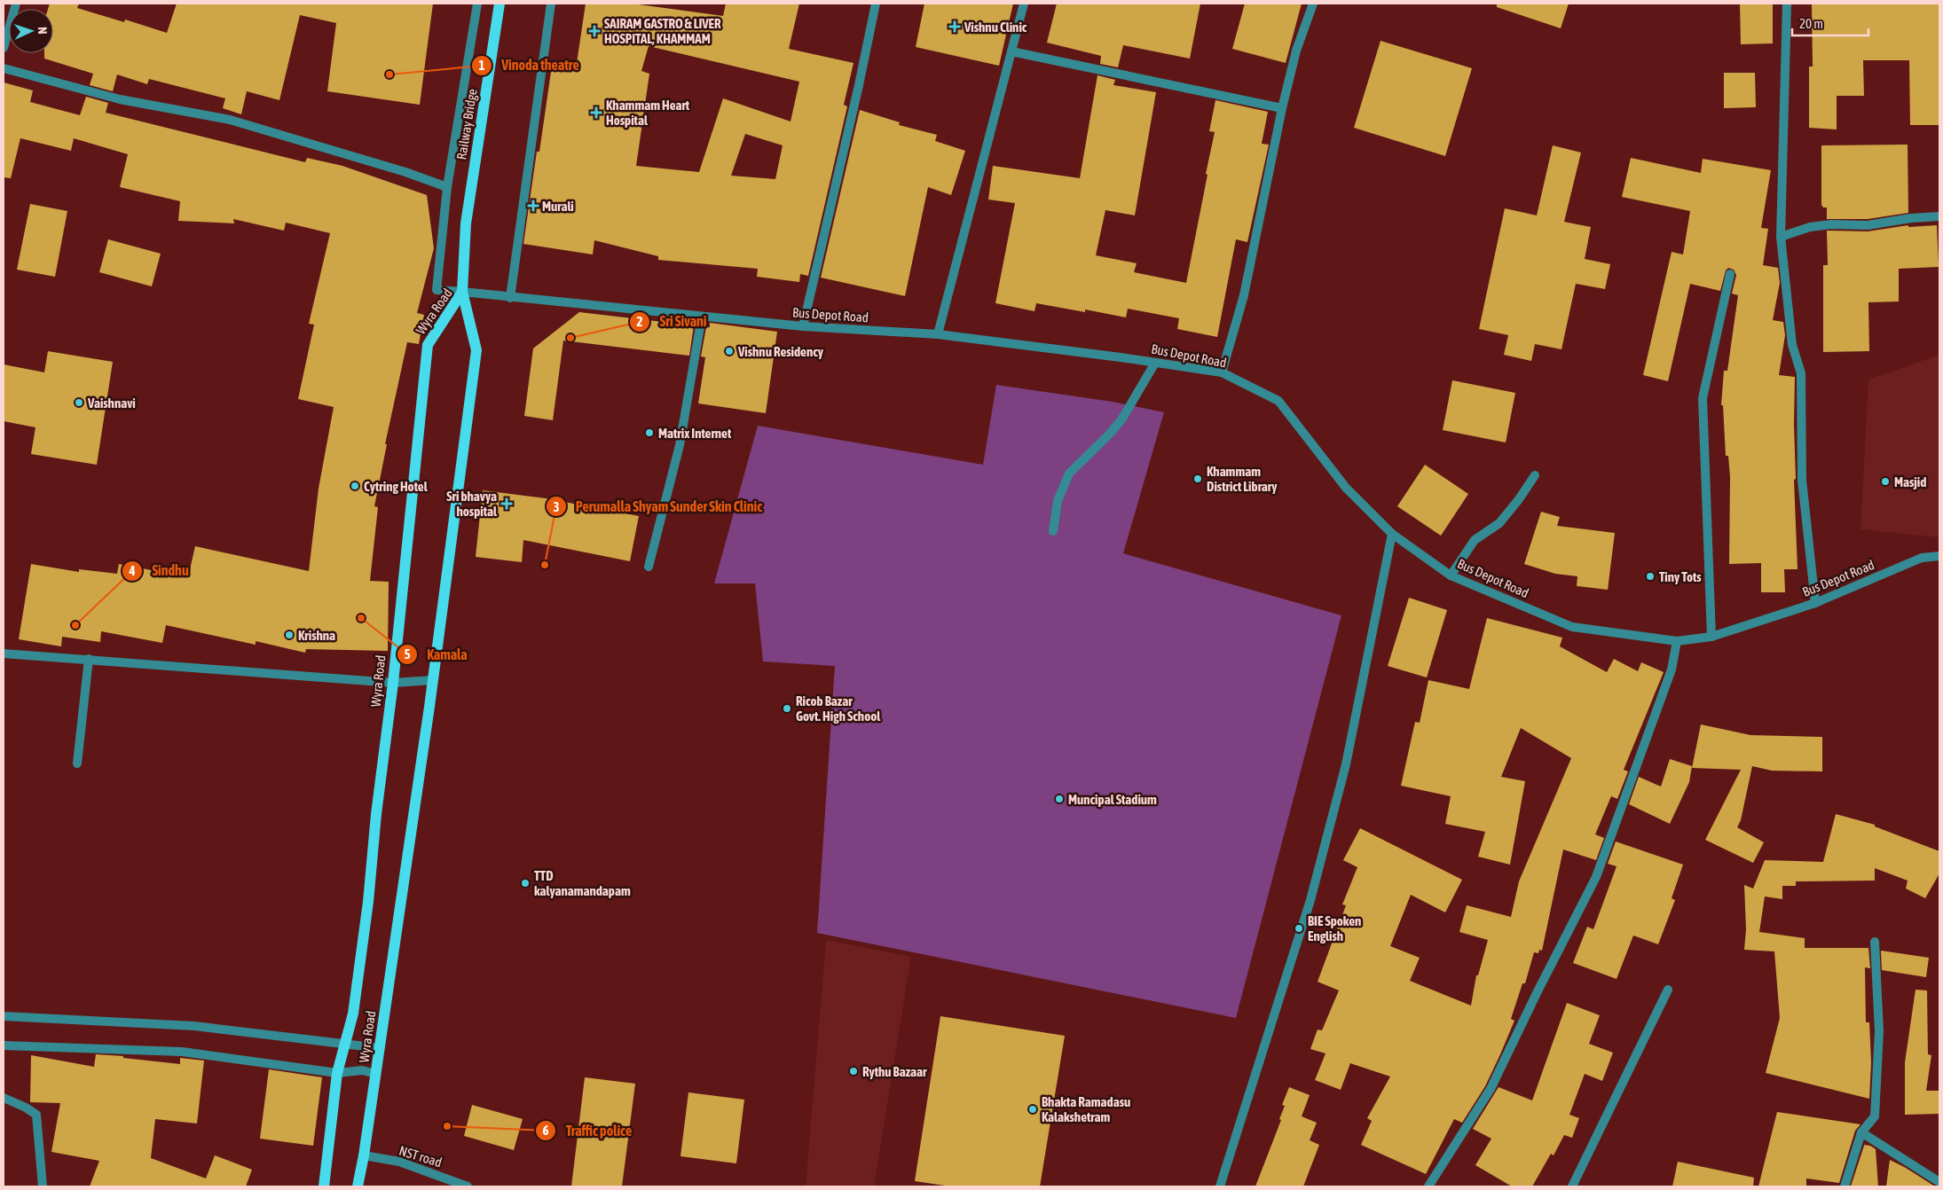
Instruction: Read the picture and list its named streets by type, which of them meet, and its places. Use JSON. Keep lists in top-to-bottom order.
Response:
{
  "streets": {
    "main road": ["Railway Bridge", "Wyra Road"],
    "street": ["Bus Depot Road", "NST road"]
  },
  "crossings": [
    ["Railway Bridge", "Wyra Road"],
    ["Railway Bridge", "Bus Depot Road"],
    ["Wyra Road", "Bus Depot Road"],
    ["Wyra Road", "NST road"]
  ],
  "places": {
    "health": [
      "Vishnu Clinic",
      "SAIRAM GASTRO & LIVER HOSPITAL, KHAMMAM",
      "Khammam Heart Hospital",
      "Murali",
      "Sri bhavya hospital"
    ],
    "other": [
      "Vinoda theatre",
      "Sri Sivani",
      "Vishnu Residency",
      "Vaishnavi",
      "Matrix Internet",
      "Khammam District Library",
      "Masjid",
      "Cytring Hotel",
      "Perumalla Shyam Sunder Skin Clinic",
      "Tiny Tots",
      "Kamala",
      "Sindhu",
      "Krishna",
      "Ricob Bazar Govt. High School",
      "Muncipal Stadium",
      "TTD kalyanamandapam",
      "BIE Spoken English",
      "Rythu Bazaar",
      "Bhakta Ramadasu Kalakshetram",
      "Traffic police"
    ]
  },
  "scale_bar": "20 m",
  "north": "right"
}
